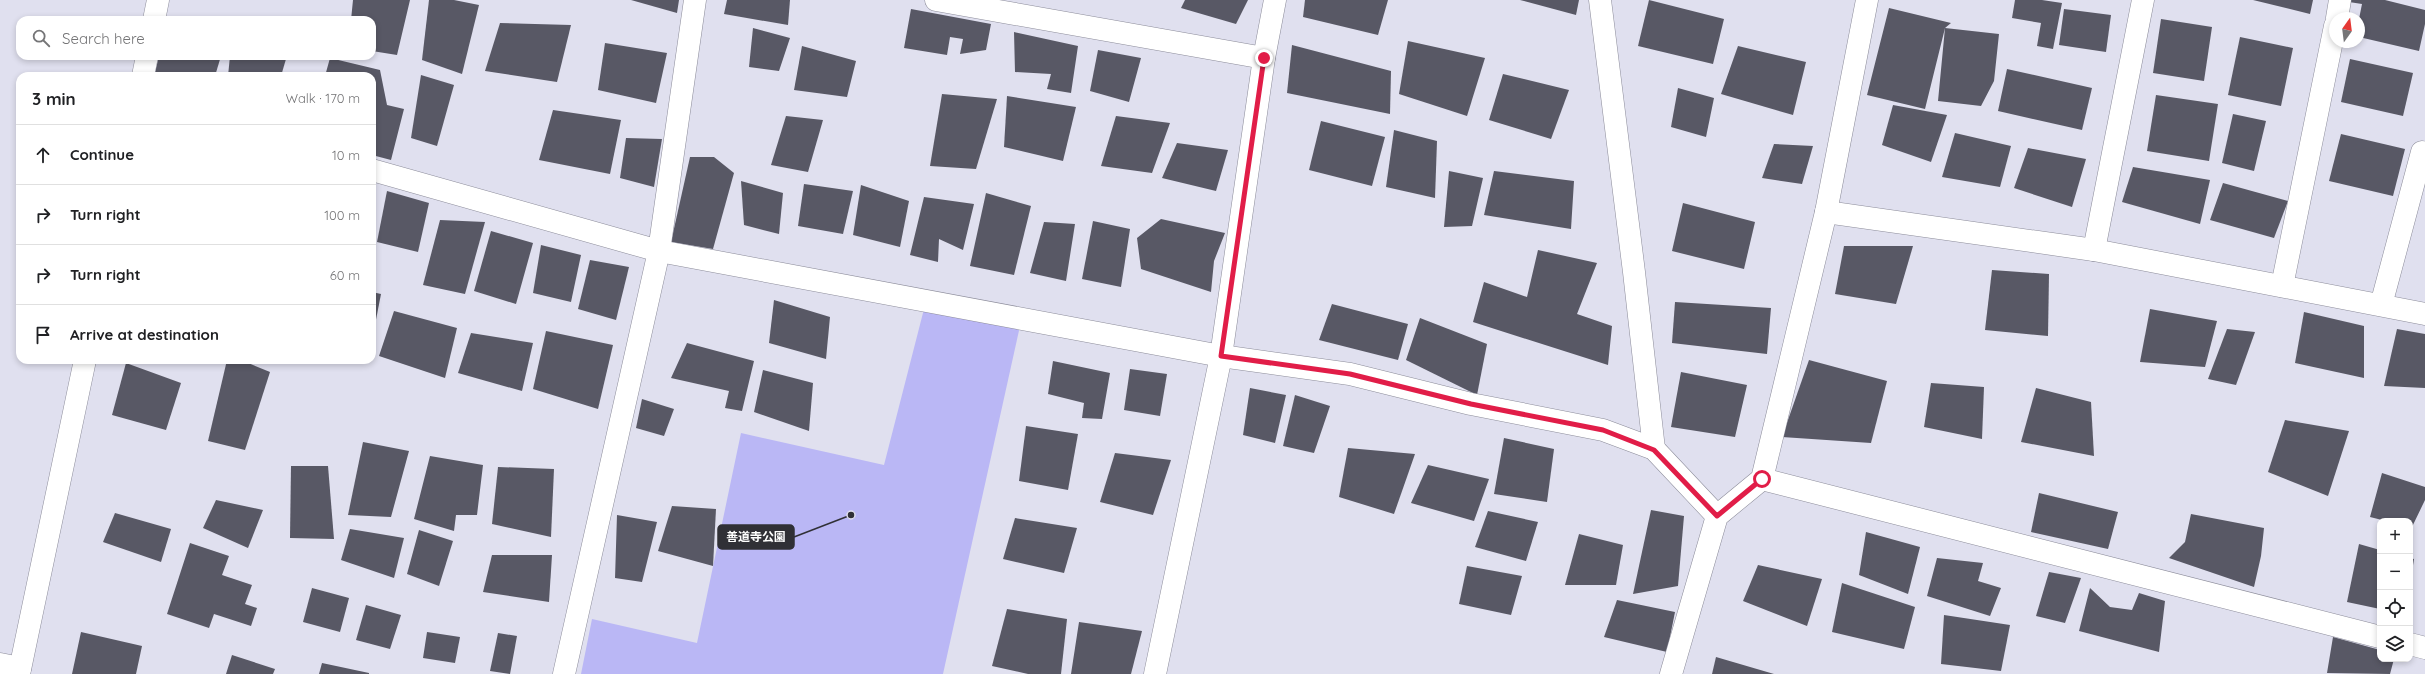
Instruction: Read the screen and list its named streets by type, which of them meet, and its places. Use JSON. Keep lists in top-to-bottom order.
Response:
{
  "places": ["善道寺公園"],
  "north": "top",
  "page": {
    "search": "Search here",
    "heading": ["3 min", "Walk · 170 m"],
    "list": [
      ["Continue", "10 m"],
      ["Turn right", "100 m"],
      ["Turn right", "60 m"],
      "Arrive at destination"
    ],
    "map_buttons": ["+", "−"]
  }
}
